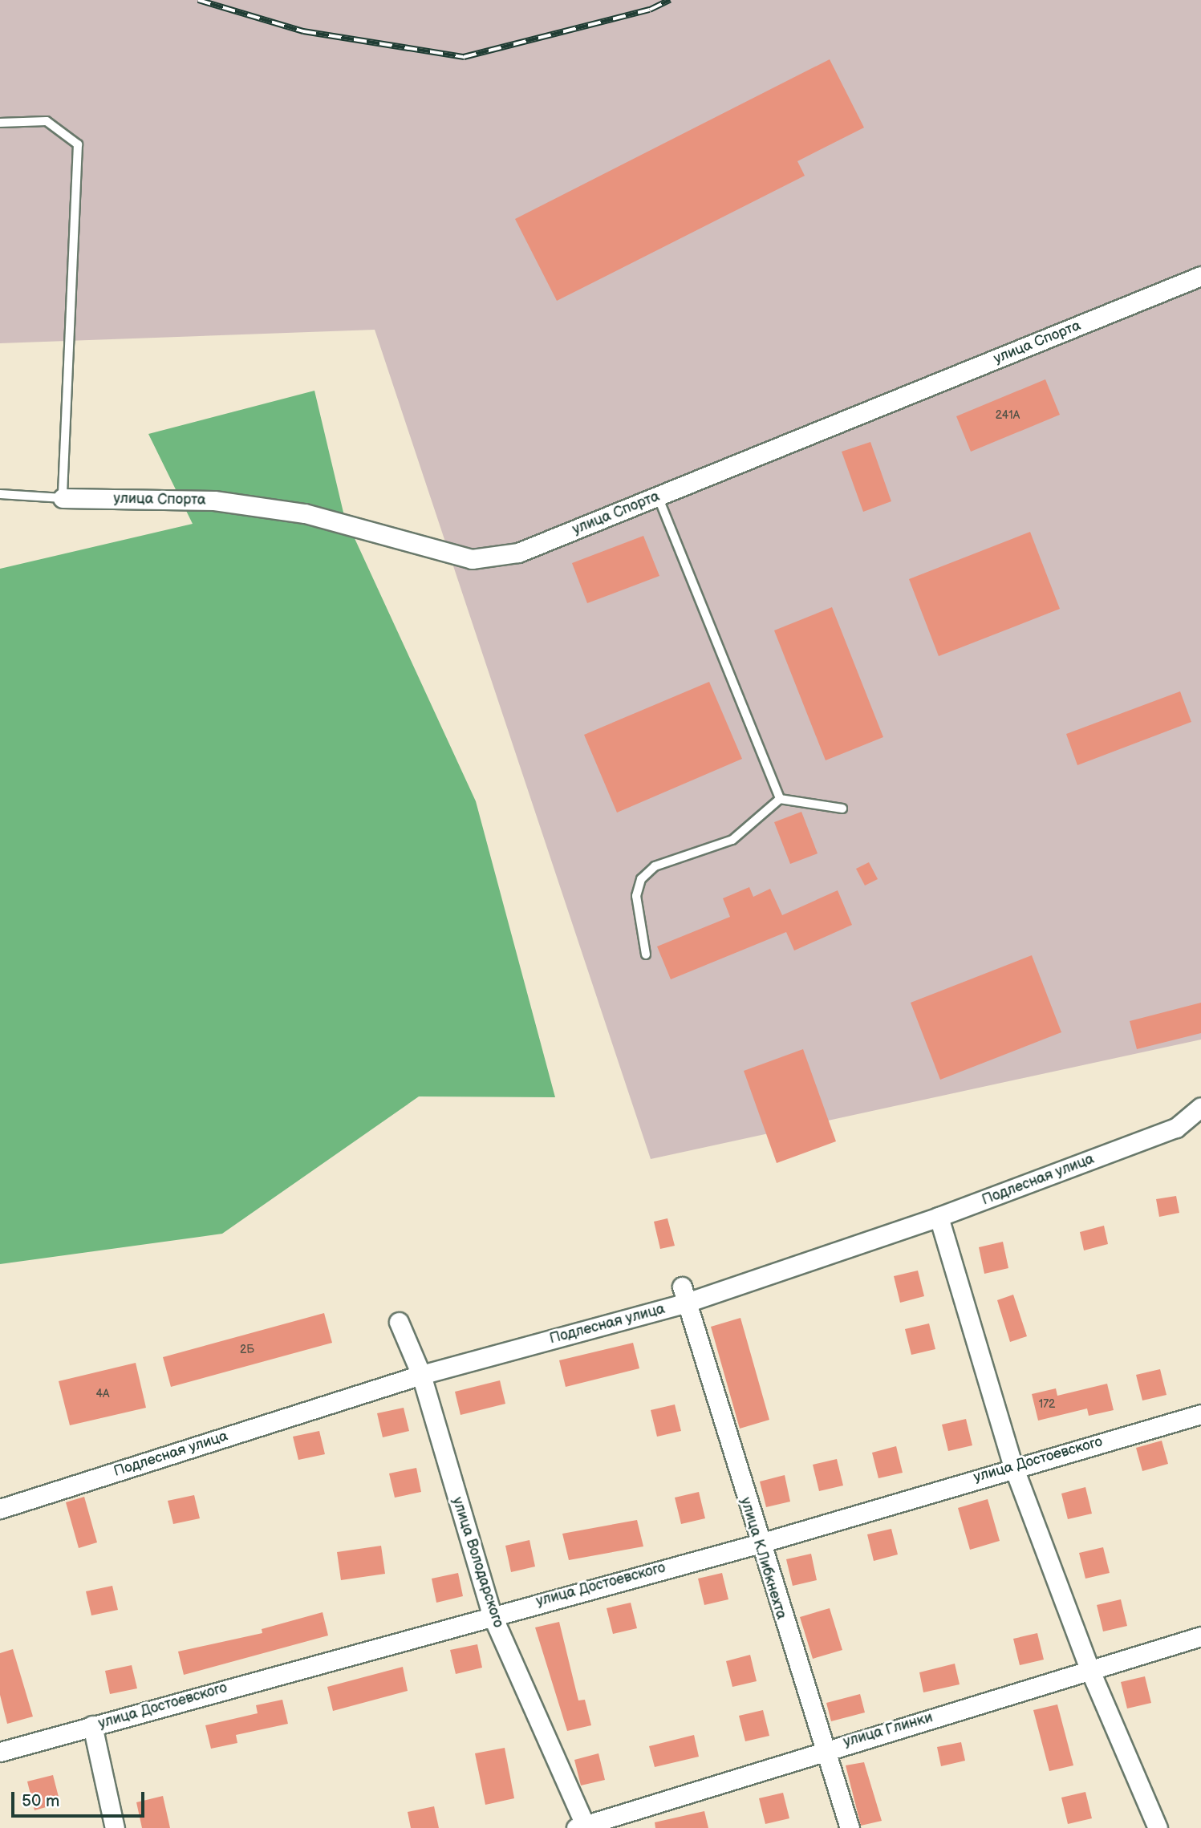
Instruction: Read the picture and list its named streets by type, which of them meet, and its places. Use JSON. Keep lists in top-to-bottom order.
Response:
{
  "streets": {
    "street": [
      "улица Спорта",
      "Подлесная улица",
      "улица Достоевского",
      "улица К.Либкнехта",
      "улица Володарского",
      "улица Глинки"
    ]
  },
  "crossings": [
    ["Подлесная улица", "улица К.Либкнехта"],
    ["Подлесная улица", "улица Володарского"],
    ["улица Достоевского", "улица К.Либкнехта"],
    ["улица Достоевского", "улица Володарского"],
    ["улица К.Либкнехта", "улица Глинки"],
    ["улица Володарского", "улица Глинки"]
  ],
  "house_numbers": [
    "241А",
    "2Б",
    "4А",
    "172"
  ],
  "scale_bar": "50 m"
}
